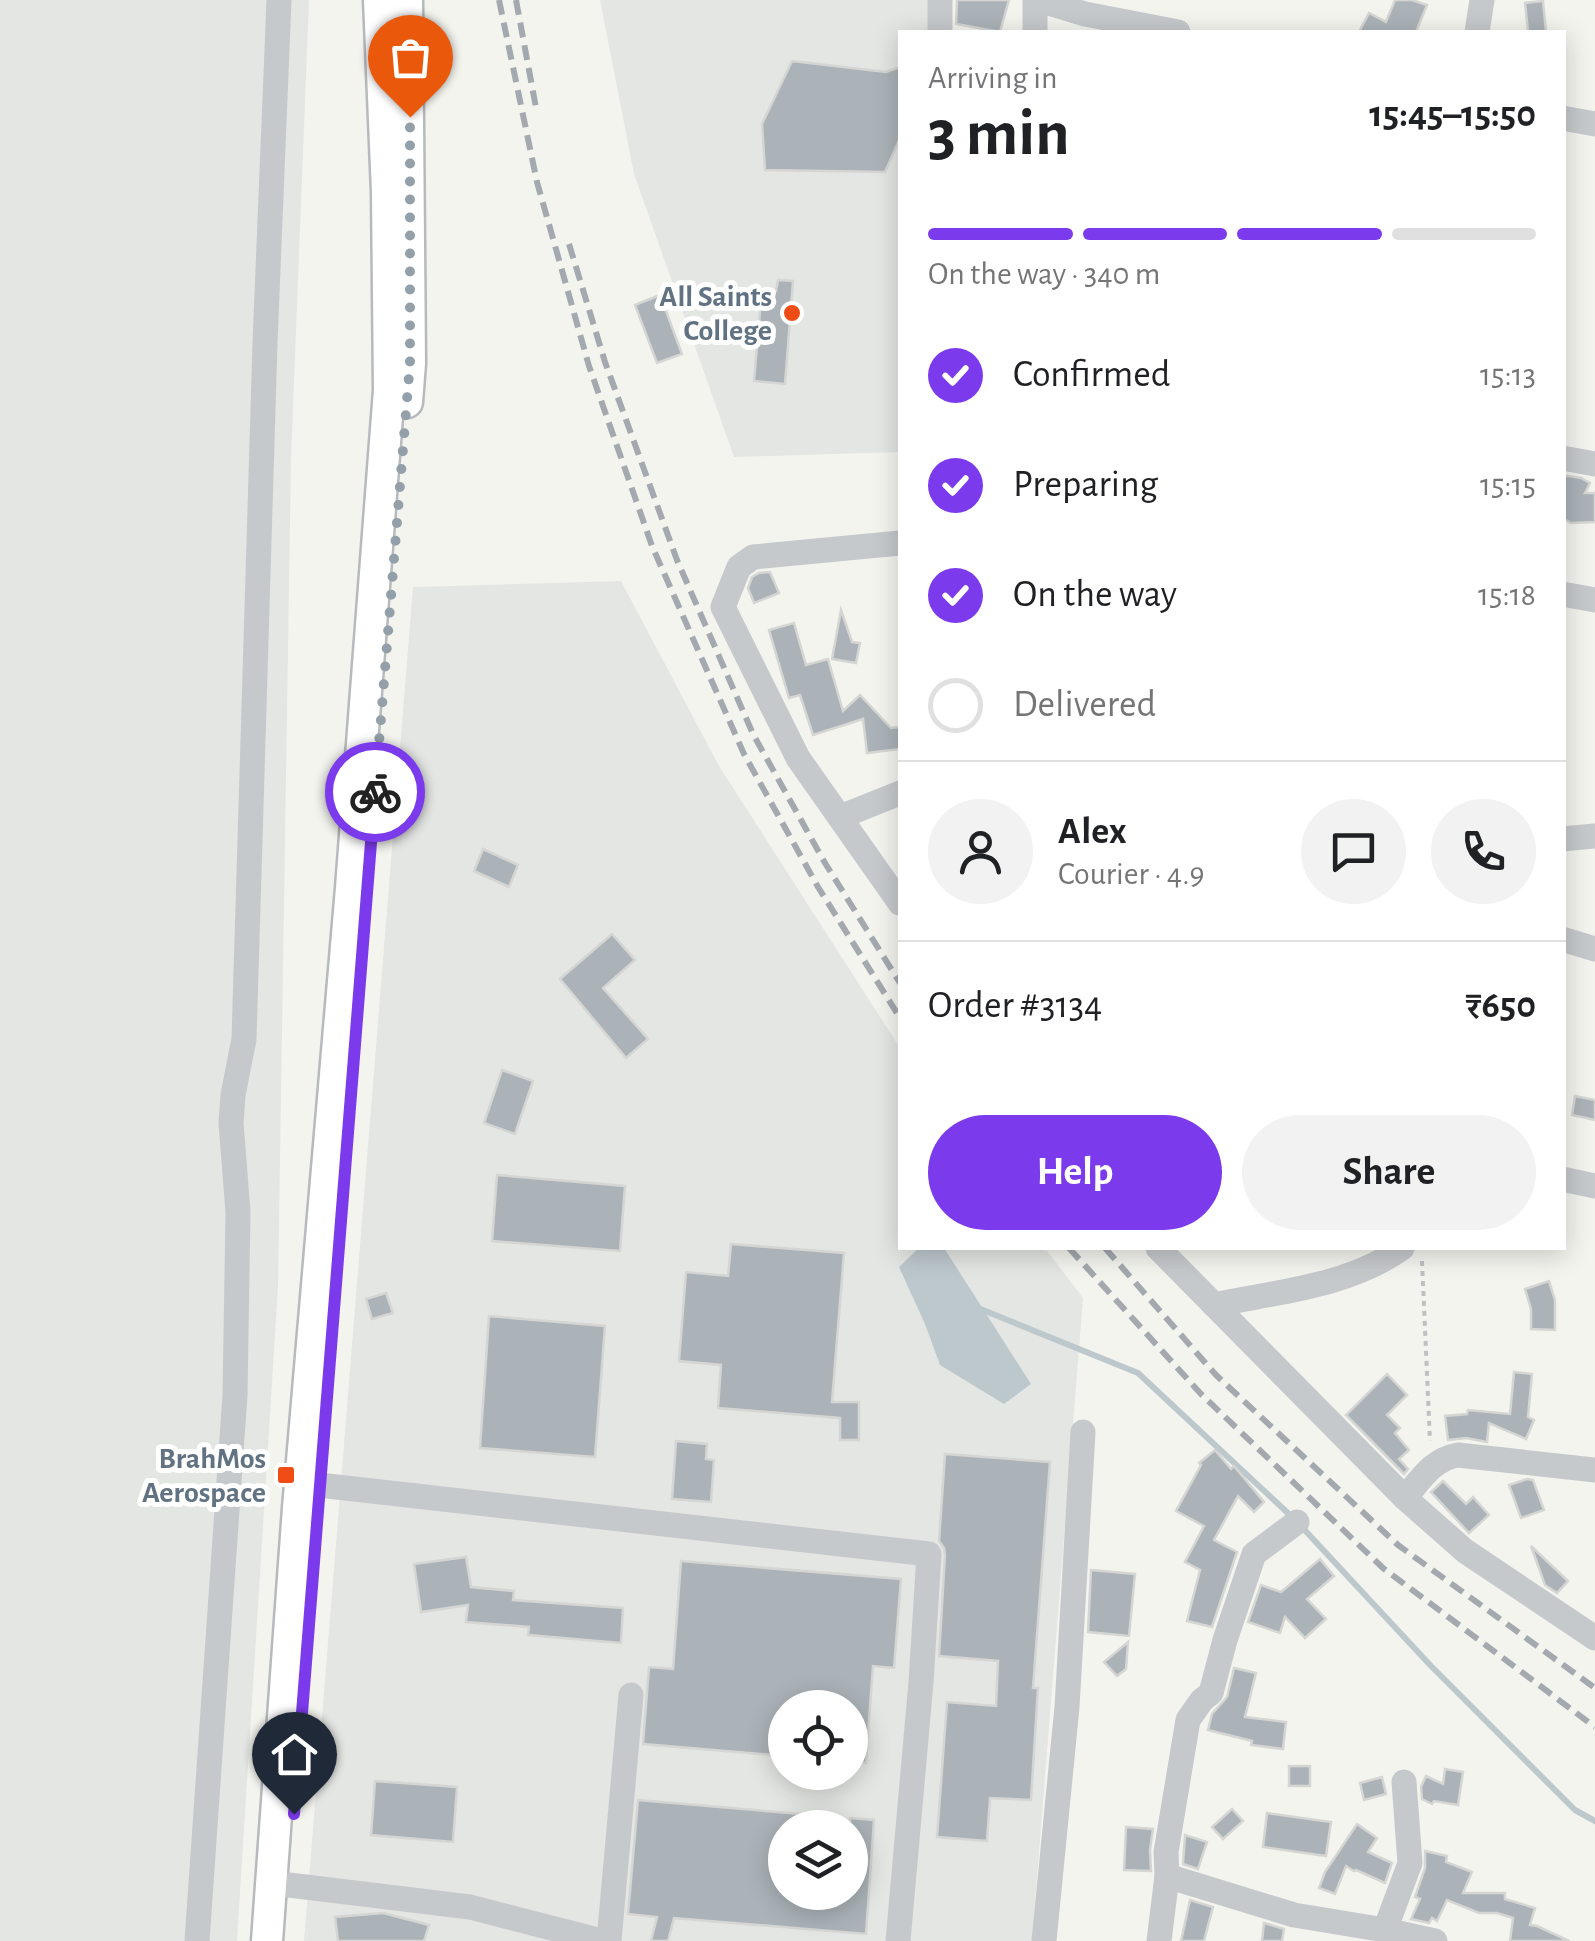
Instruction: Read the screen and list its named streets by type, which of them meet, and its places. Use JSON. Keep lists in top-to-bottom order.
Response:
{
  "places": {
    "other": ["All Saints College"],
    "transit": ["BrahMos Aerospace"]
  },
  "page": {
    "heading": ["3 min", "Arriving in", "15:45–15:50"],
    "panel": [
      "Alex",
      "Courier · 4.9",
      "Order #3134",
      "₹650"
    ],
    "bar": "On the way · 340 m",
    "list": [
      ["Confirmed", "15:13"],
      ["Preparing", "15:15"],
      ["On the way", "15:18"],
      "Delivered"
    ],
    "buttons": ["Help", "Share"]
  }
}
